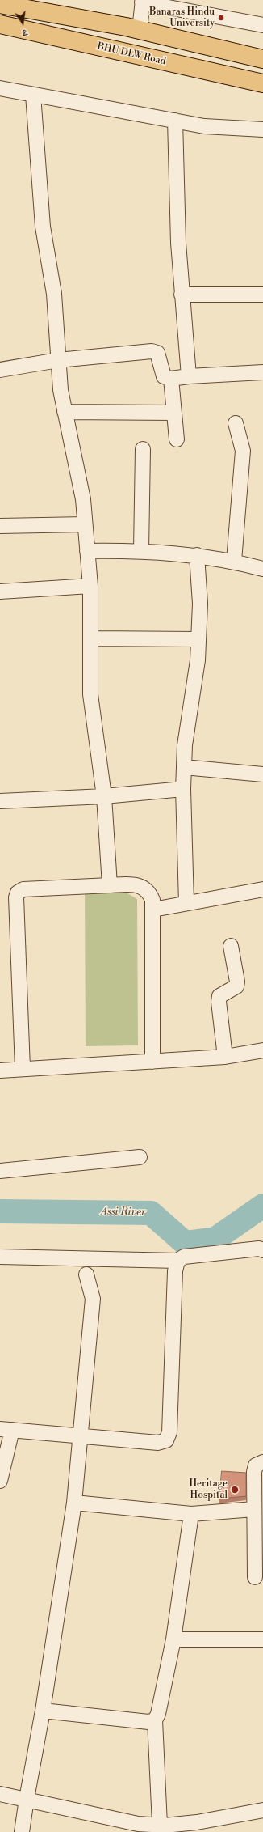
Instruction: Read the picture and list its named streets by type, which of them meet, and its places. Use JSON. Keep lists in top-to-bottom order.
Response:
{
  "streets": {
    "main road": ["BHU DLW Road"]
  },
  "water": ["Assi River"],
  "places": ["Banaras Hindu University", "Heritage Hospital"],
  "north": "bottom"
}
